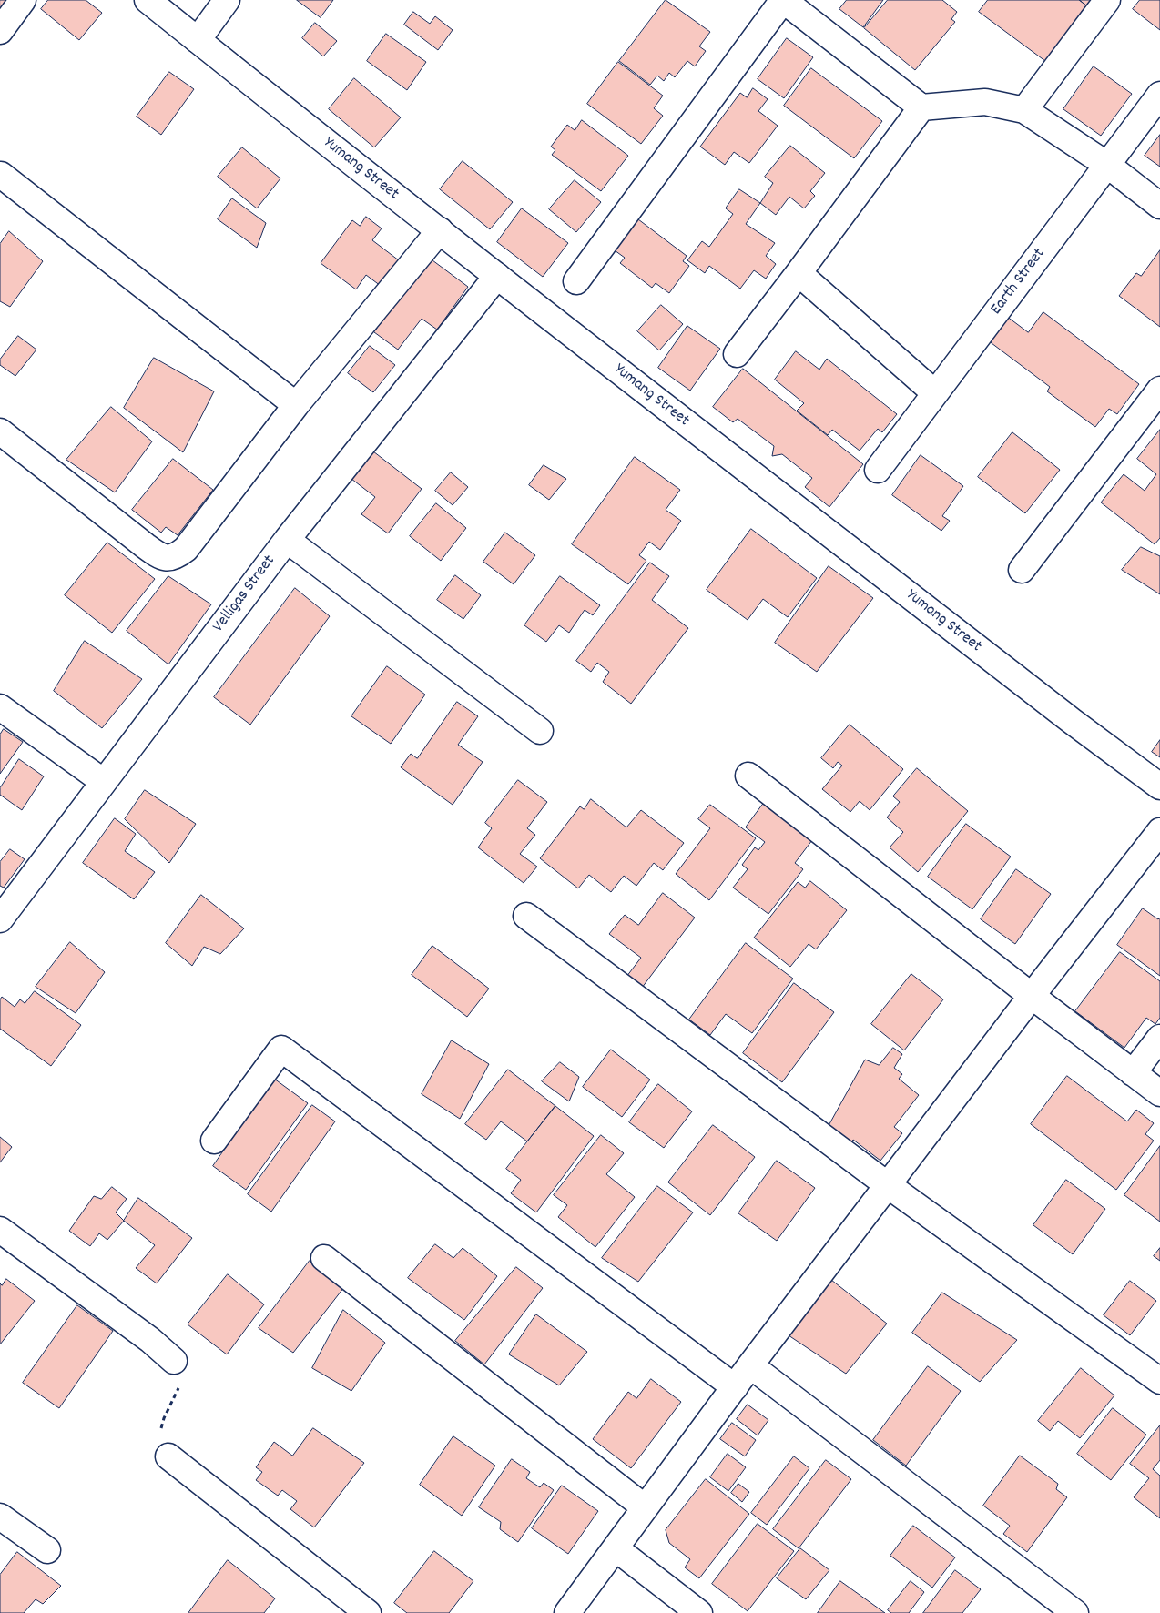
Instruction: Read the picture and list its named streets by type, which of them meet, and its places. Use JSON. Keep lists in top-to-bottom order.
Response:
{
  "streets": {
    "street": ["Yumang Street", "Earth Street", "Velligas Street"]
  },
  "crossings": [
    ["Yumang Street", "Velligas Street"]
  ]
}
